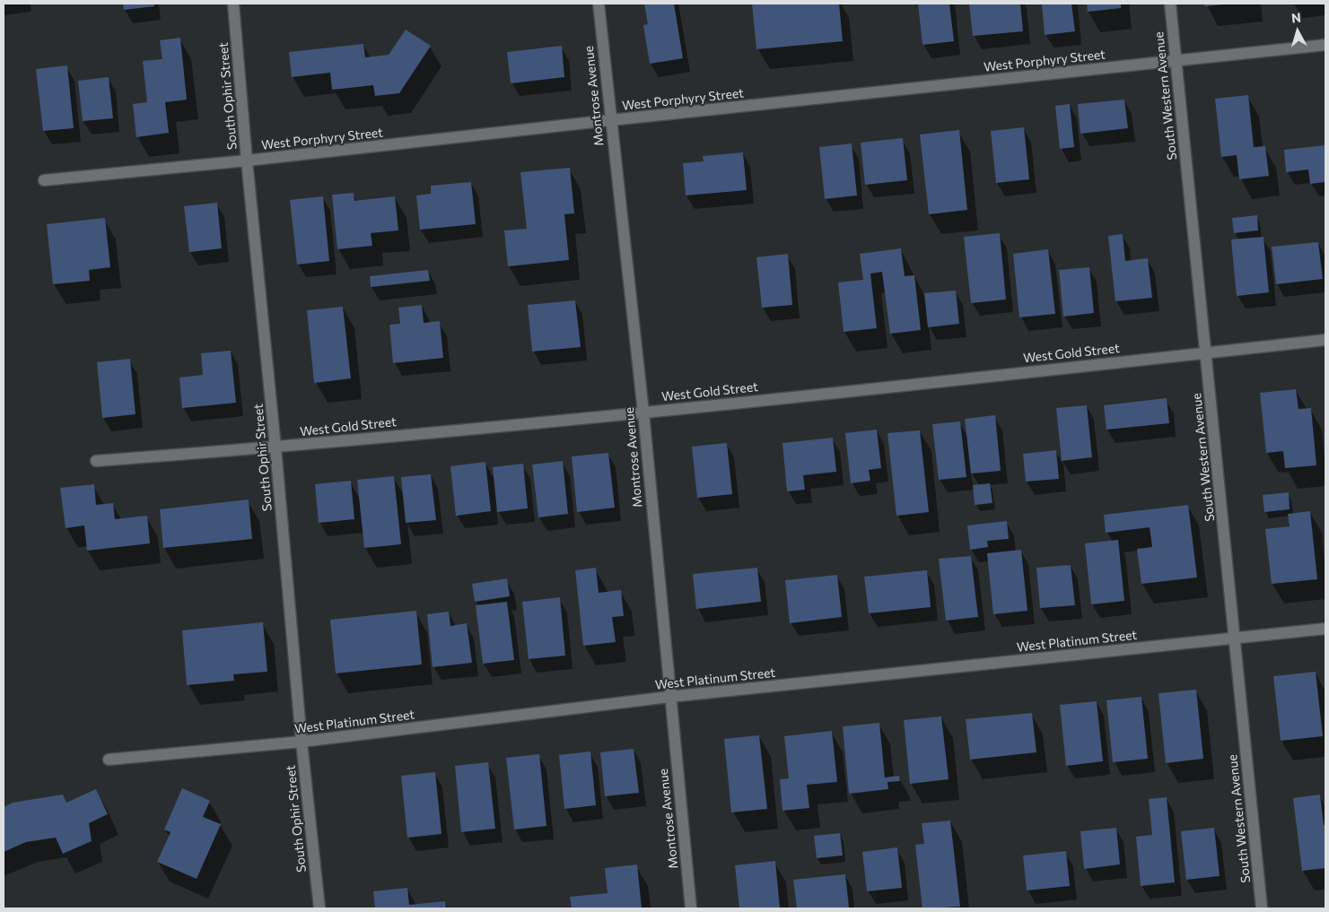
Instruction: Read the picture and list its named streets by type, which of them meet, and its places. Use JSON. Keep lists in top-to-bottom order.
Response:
{
  "streets": {
    "street": [
      "West Porphyry Street",
      "South Ophir Street",
      "Montrose Avenue",
      "South Western Avenue",
      "West Gold Street",
      "West Platinum Street"
    ]
  },
  "crossings": [
    ["West Porphyry Street", "South Ophir Street"],
    ["West Porphyry Street", "Montrose Avenue"],
    ["West Porphyry Street", "South Western Avenue"],
    ["South Ophir Street", "West Gold Street"],
    ["South Ophir Street", "West Platinum Street"],
    ["Montrose Avenue", "West Gold Street"],
    ["Montrose Avenue", "West Platinum Street"],
    ["South Western Avenue", "West Gold Street"],
    ["South Western Avenue", "West Platinum Street"]
  ],
  "north": "top"
}
